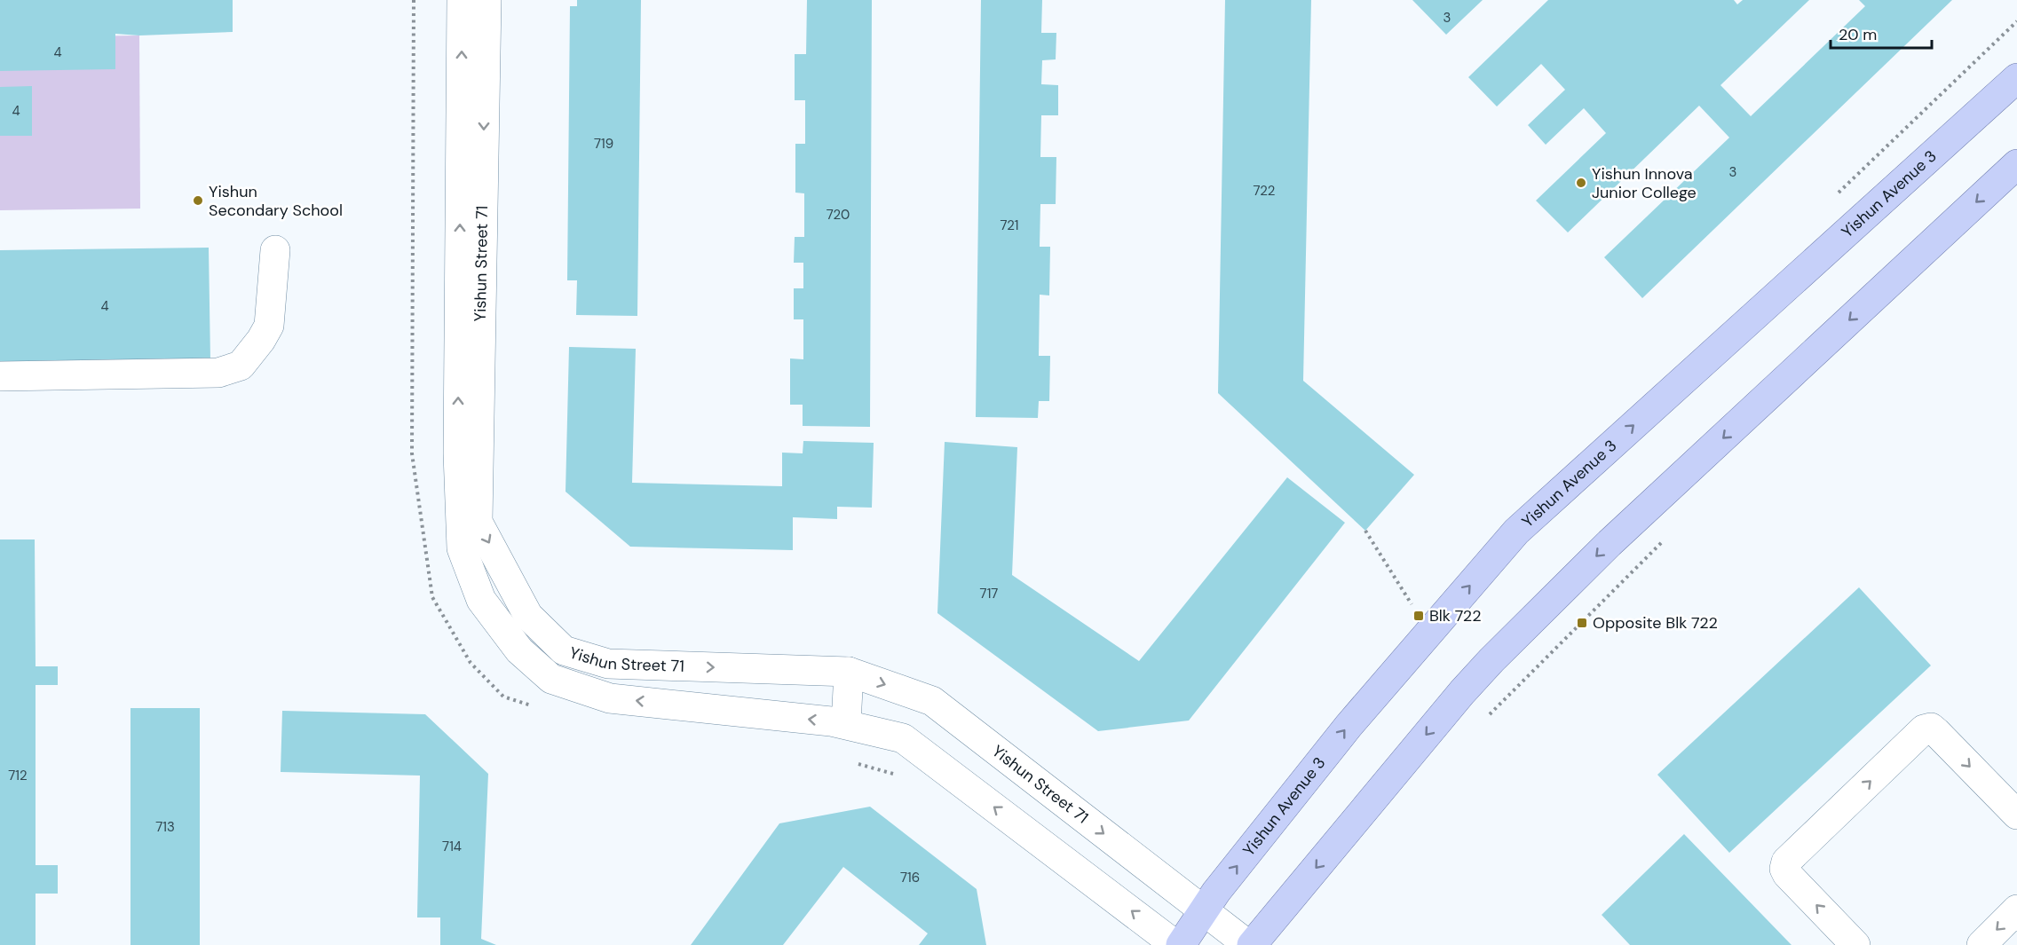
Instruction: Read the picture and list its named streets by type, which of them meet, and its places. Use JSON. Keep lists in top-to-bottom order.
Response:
{
  "streets": {
    "main road": ["Yishun Avenue 3"],
    "street": ["Yishun Street 71"]
  },
  "crossings": [
    ["Yishun Avenue 3", "Yishun Street 71"]
  ],
  "places": {
    "other": ["Yishun Innova Junior College", "Yishun Secondary School"],
    "transit": ["Blk 722", "Opposite Blk 722"]
  },
  "house_numbers": [
    "3",
    "4",
    "4",
    "719",
    "3",
    "722",
    "720",
    "721",
    "4",
    "717",
    "712",
    "713",
    "714",
    "716"
  ],
  "scale_bar": "20 m"
}
